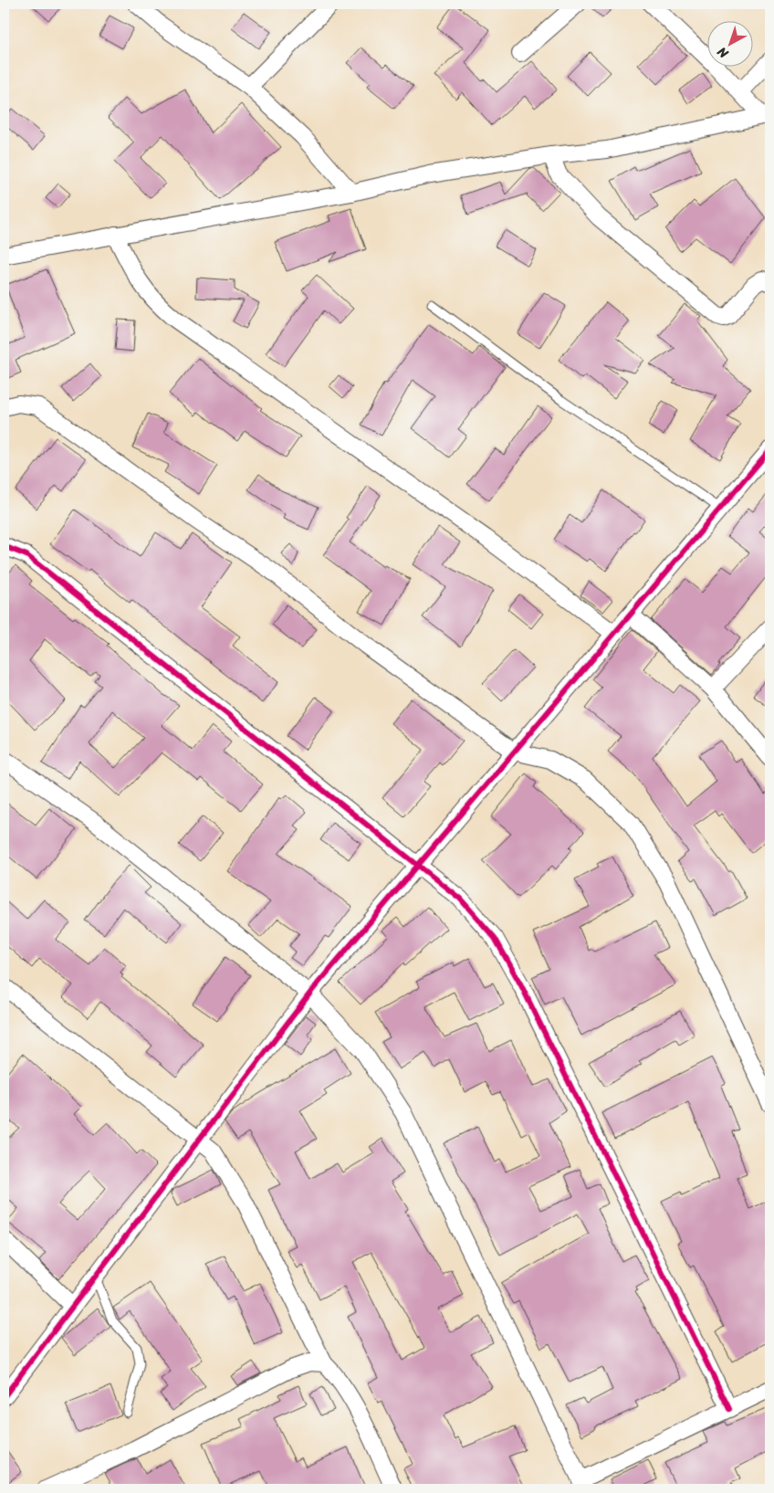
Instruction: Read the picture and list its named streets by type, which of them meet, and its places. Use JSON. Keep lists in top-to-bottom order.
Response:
{
  "north": "bottom left"
}
